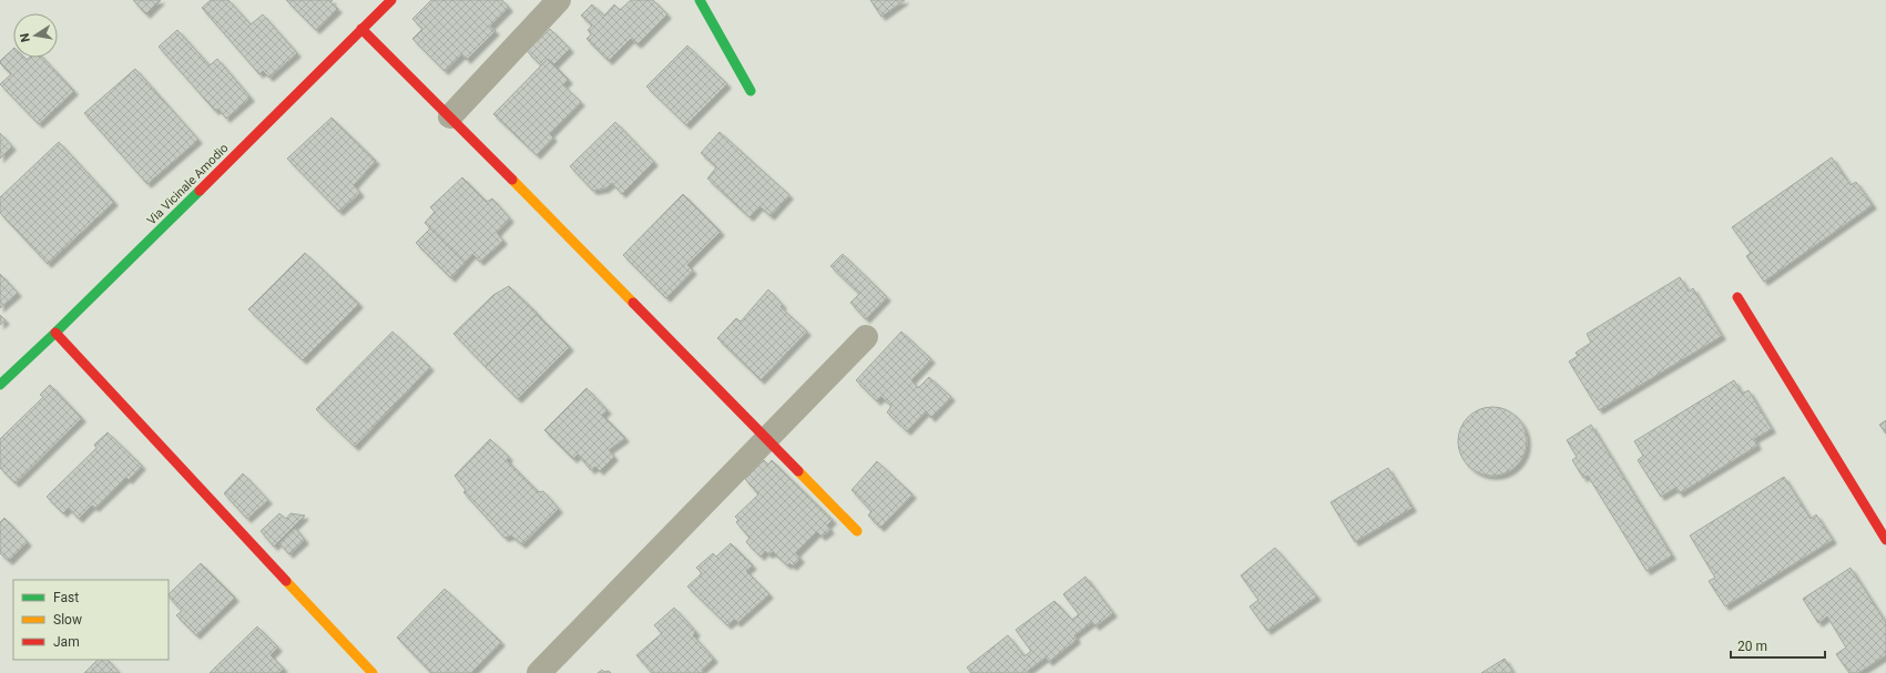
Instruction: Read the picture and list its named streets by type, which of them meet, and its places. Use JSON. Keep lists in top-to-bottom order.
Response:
{
  "streets": {
    "street": ["Via Vicinale Amodio"]
  },
  "legend": ["Fast", "Slow", "Jam"],
  "scale_bar": "20 m",
  "north": "left"
}
